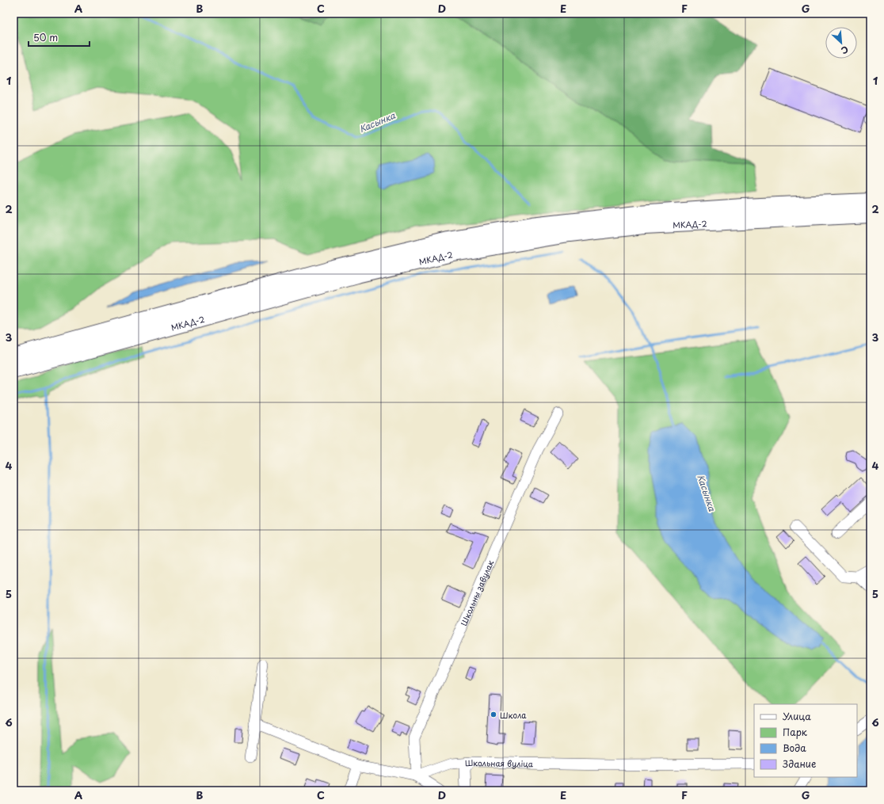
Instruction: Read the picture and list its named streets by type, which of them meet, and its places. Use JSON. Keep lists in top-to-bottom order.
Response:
{
  "streets": {
    "highway": ["МКАД-2"],
    "street": ["Школьны завулак", "Школьная вуліца"]
  },
  "crossings": [
    ["Школьны завулак", "Школьная вуліца"]
  ],
  "water": ["Касынка"],
  "places": ["Школа"],
  "legend": [
    "Улица",
    "Парк",
    "Вода",
    "Здание"
  ],
  "scale_bar": "50 m",
  "north": "bottom right",
  "grid": {
    "columns": [
      "A",
      "B",
      "C",
      "D",
      "E",
      "F",
      "G"
    ],
    "rows": [
      "1",
      "2",
      "3",
      "4",
      "5",
      "6"
    ]
  }
}
